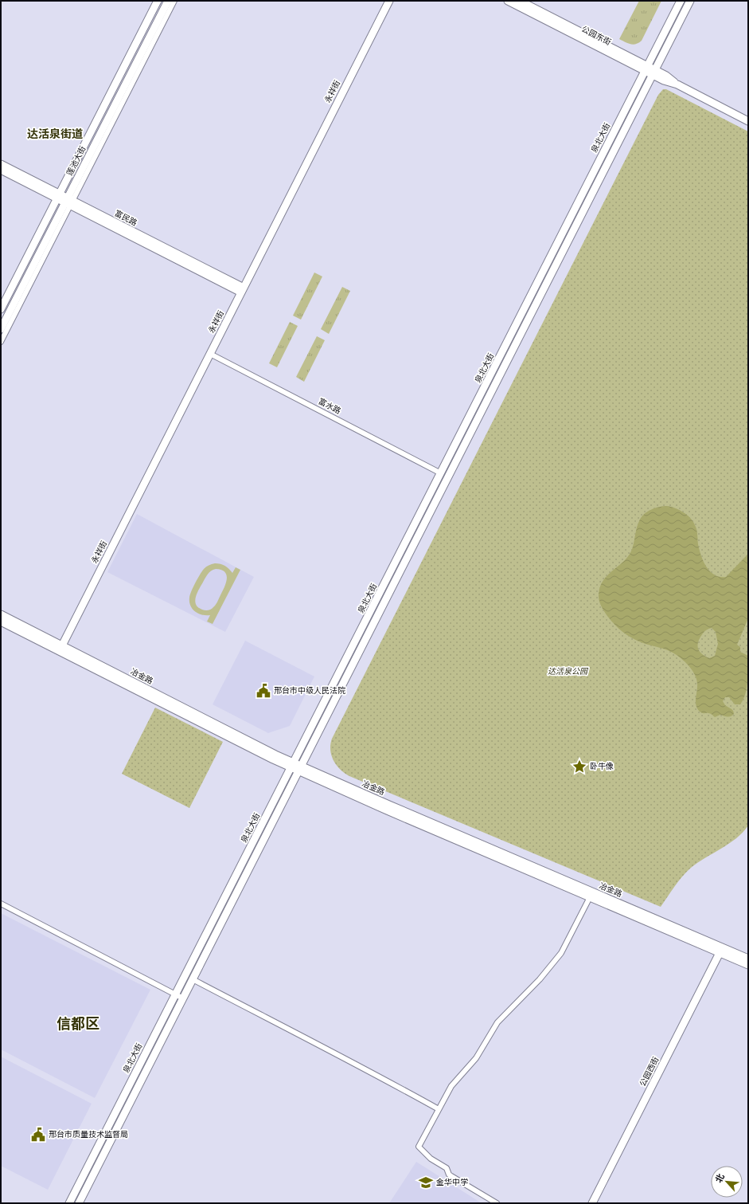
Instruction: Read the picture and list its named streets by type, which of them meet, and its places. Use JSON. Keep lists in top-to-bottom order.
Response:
{
  "streets": {
    "main road": [
      "公园东街",
      "永祥街",
      "泉北大街",
      "莲池大街",
      "富民路",
      "冶金路",
      "公园西街"
    ],
    "street": ["富水路"]
  },
  "crossings": [
    ["公园东街", "泉北大街"],
    ["永祥街", "富民路"],
    ["永祥街", "富水路"],
    ["永祥街", "冶金路"],
    ["泉北大街", "富水路"],
    ["泉北大街", "冶金路"],
    ["莲池大街", "富民路"],
    ["冶金路", "公园西街"]
  ],
  "districts": ["达活泉街道", "信都区"],
  "parks": ["达活泉公园"],
  "places": {
    "public building": ["邢台市中级人民法院", "邢台市质量技术监督局"],
    "place": ["卧牛像"],
    "school or university": ["金华中学"]
  },
  "north": "top left"
}
